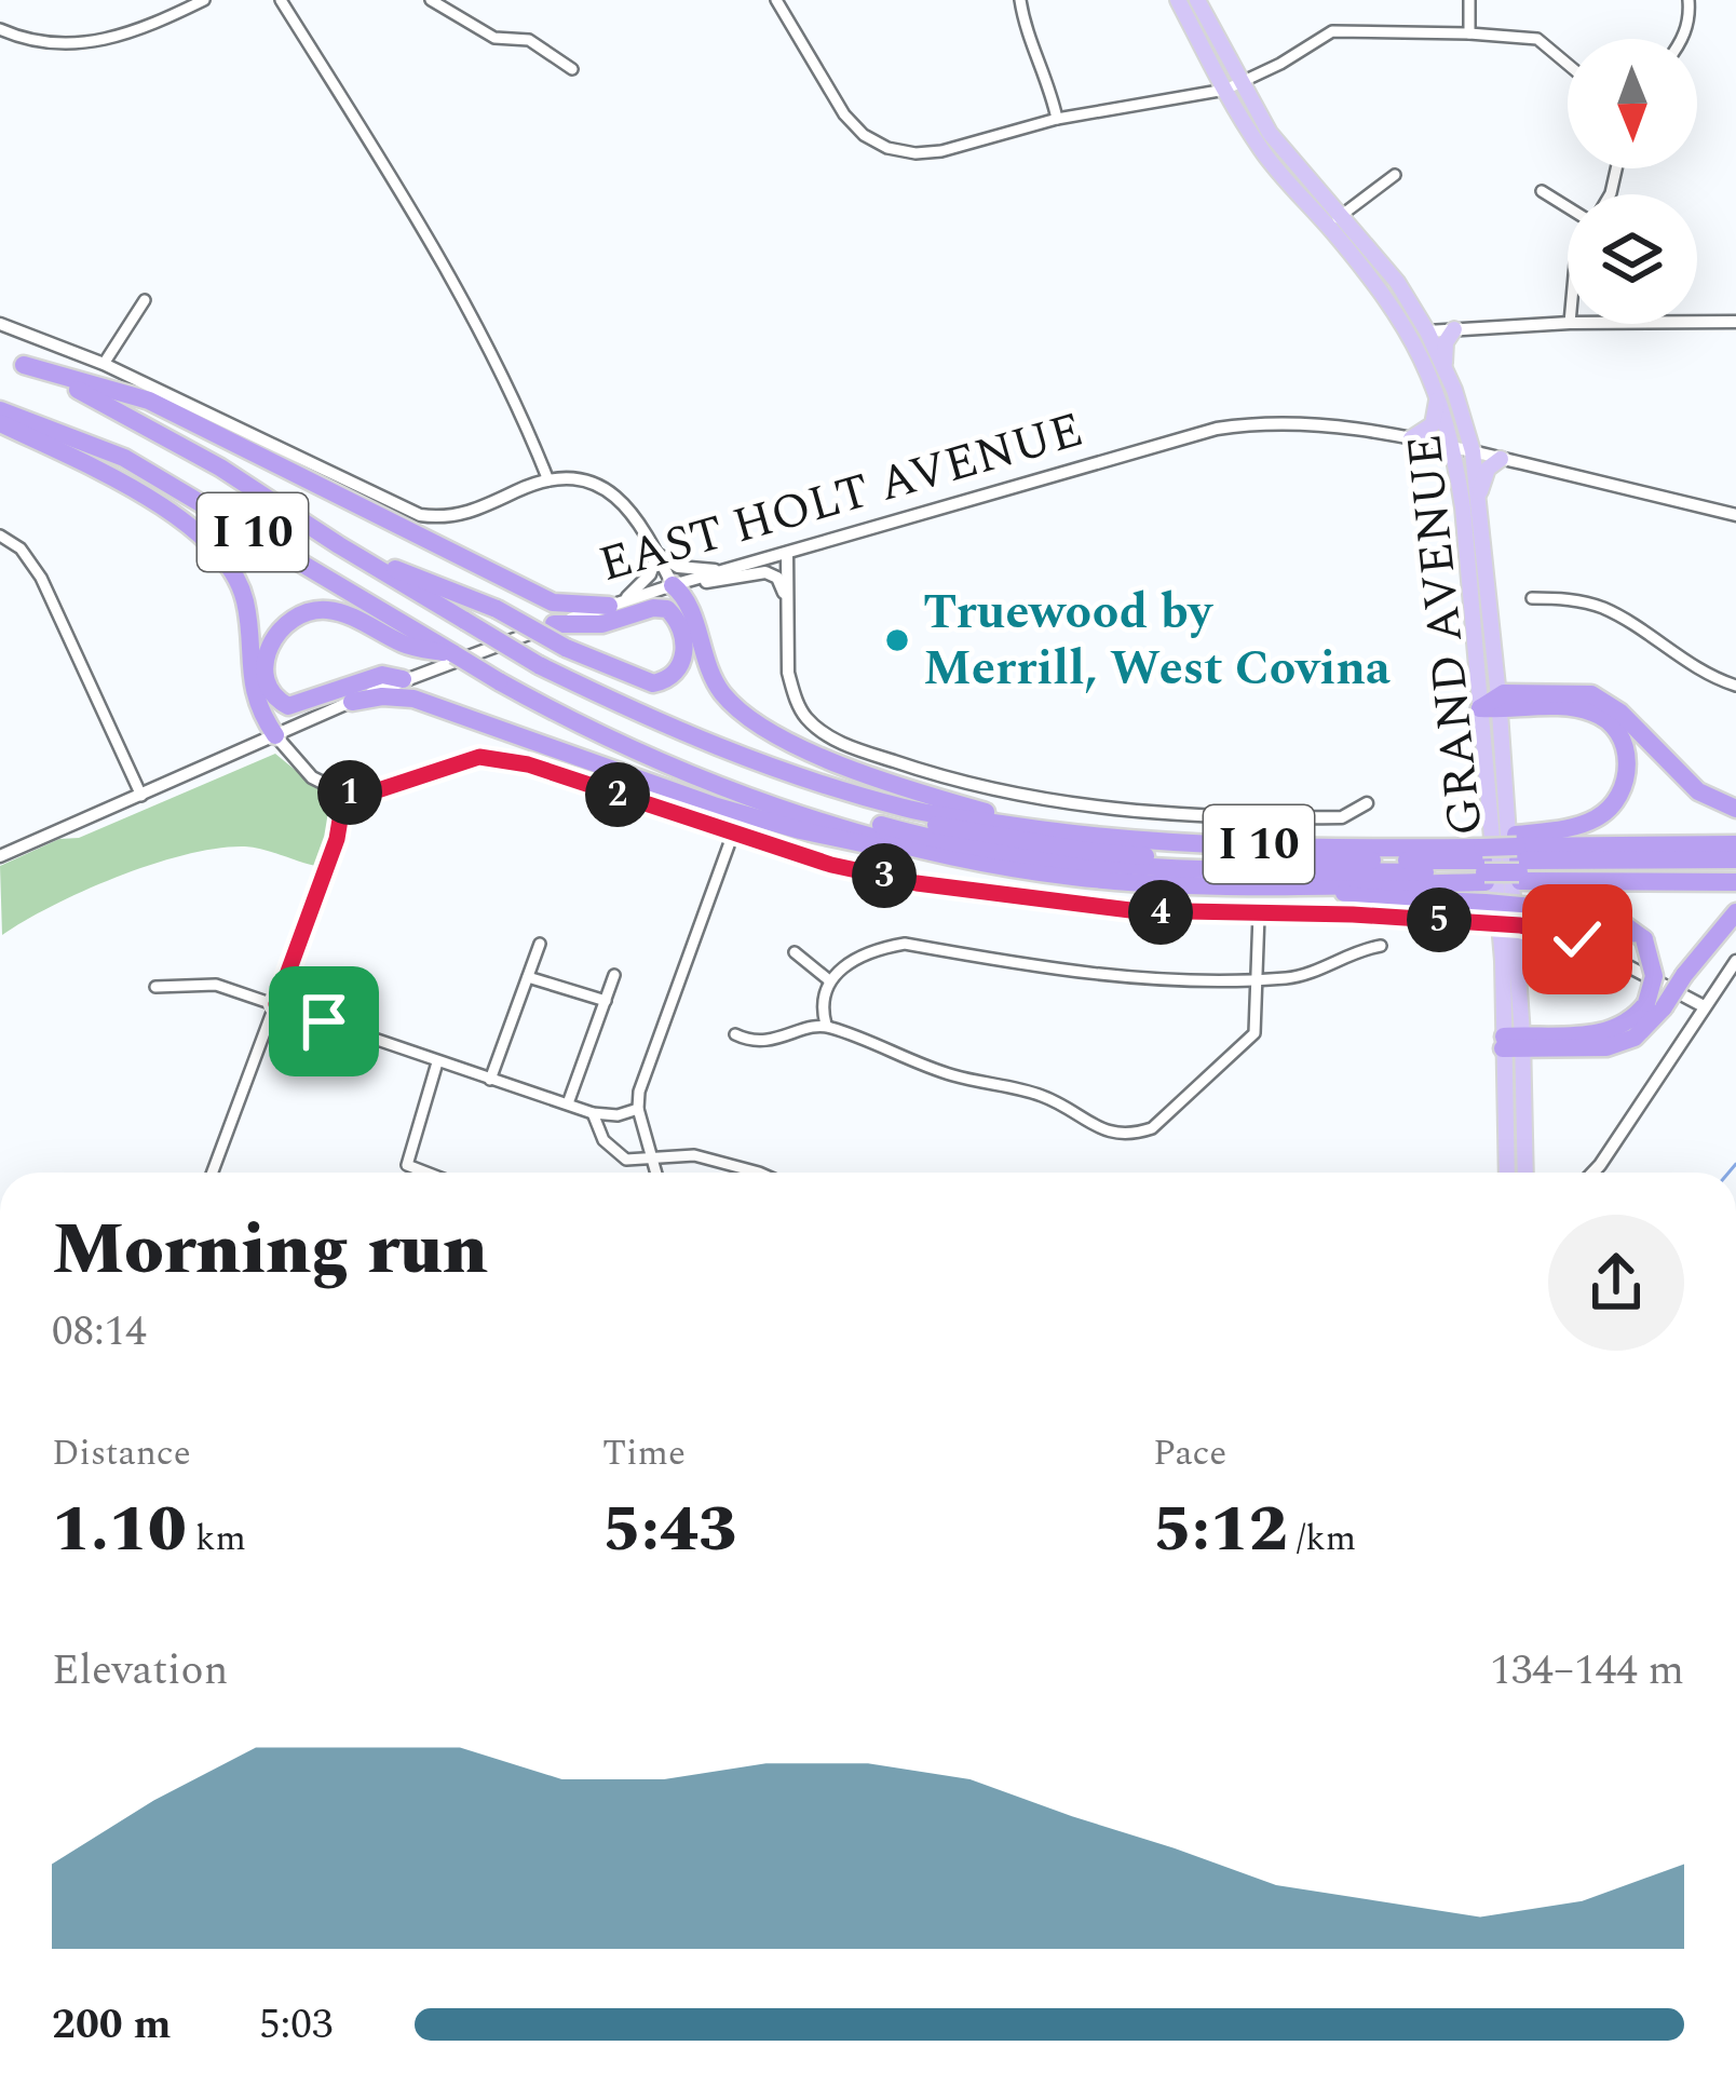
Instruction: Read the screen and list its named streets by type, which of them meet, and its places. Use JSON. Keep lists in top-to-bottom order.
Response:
{
  "streets": {
    "highway": ["I 10"],
    "main road": ["GRAND AVENUE"],
    "street": ["EAST HOLT AVENUE"]
  },
  "crossings": [
    ["EAST HOLT AVENUE", "GRAND AVENUE"]
  ],
  "places": ["Truewood by Merrill, West Covina"],
  "north": "bottom",
  "page": {
    "pins": [
      "1",
      "2",
      "3",
      "4",
      "5"
    ],
    "heading": ["Morning run", "08:14"],
    "stats": [
      ["Distance", "1.10 km"],
      ["Time", "5:43"],
      ["Pace", "5:12 /km"]
    ],
    "chart": ["Elevation", "134–144 m"],
    "list": [
      {
        "name": "200 m",
        "note": "5:03"
      }
    ]
  }
}
